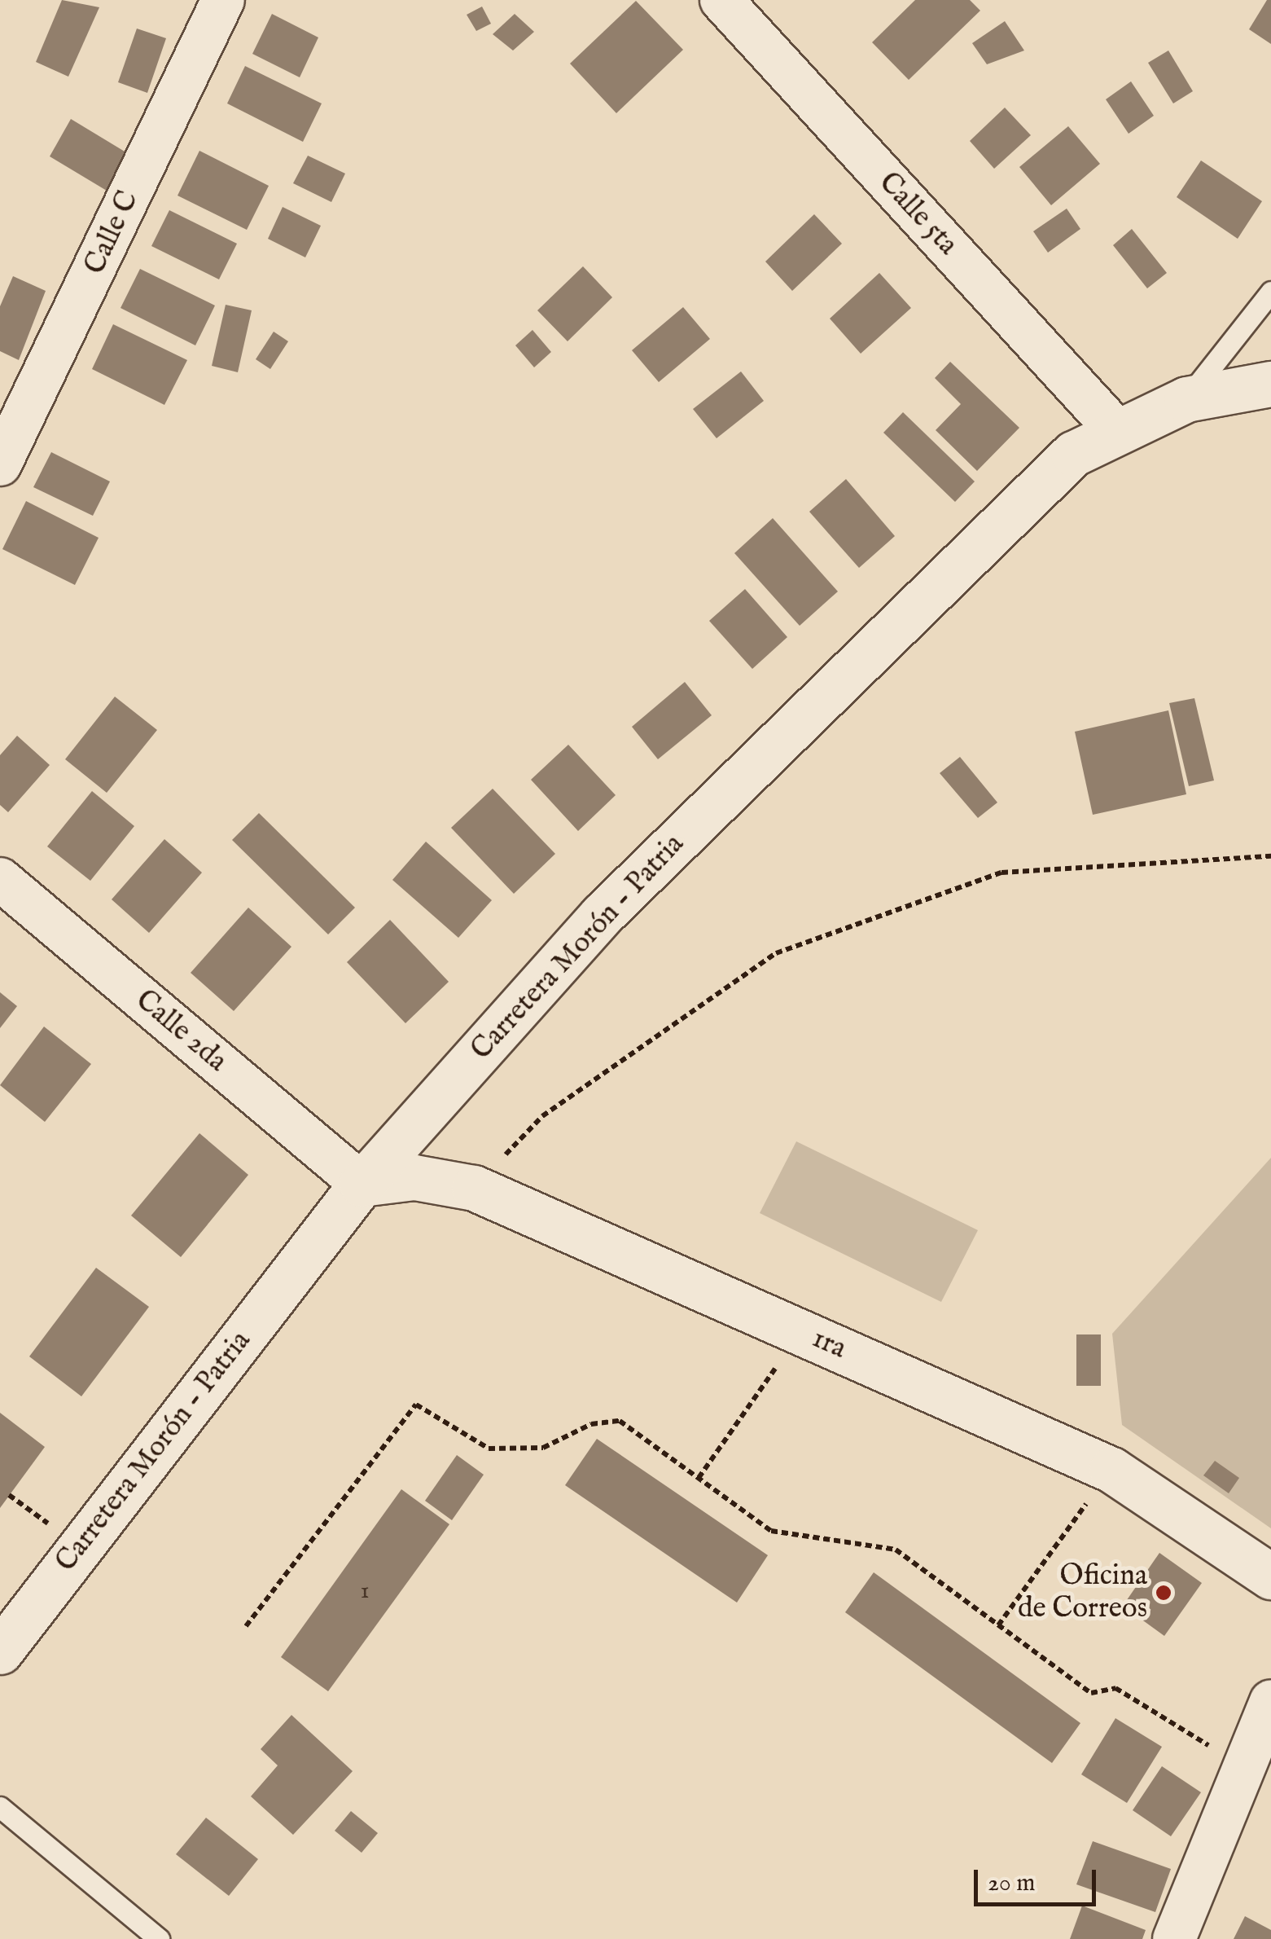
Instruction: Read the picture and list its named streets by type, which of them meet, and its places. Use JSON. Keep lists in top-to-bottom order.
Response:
{
  "streets": {
    "street": [
      "Calle 5ta",
      "Calle C",
      "Carretera Morón - Patria",
      "Calle 2da",
      "1ra"
    ]
  },
  "crossings": [
    ["Calle 5ta", "Carretera Morón - Patria"],
    ["Carretera Morón - Patria", "Calle 2da"],
    ["Carretera Morón - Patria", "1ra"],
    ["Calle 2da", "1ra"]
  ],
  "places": ["Oficina de Correos"],
  "house_numbers": ["1"],
  "scale_bar": "20 m"
}
